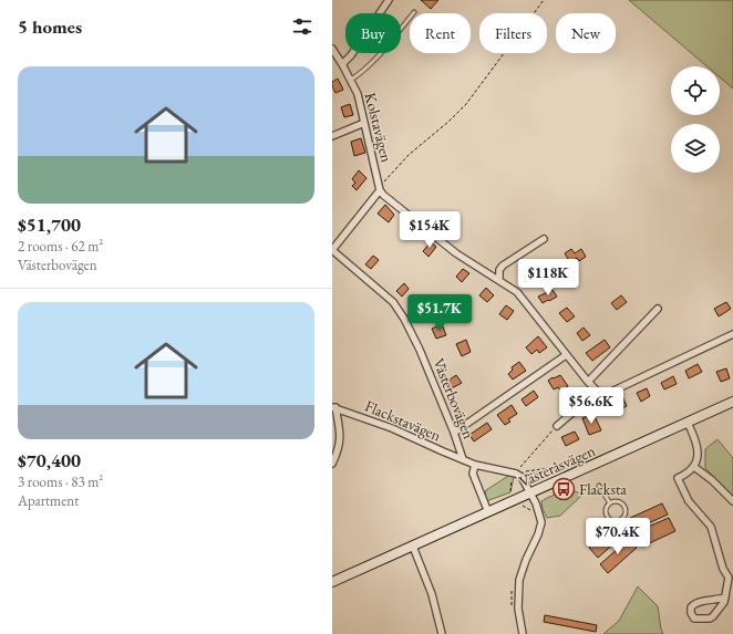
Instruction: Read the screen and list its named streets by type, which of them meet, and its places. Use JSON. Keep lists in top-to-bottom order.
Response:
{
  "streets": {
    "street": [
      "Kolstavägen",
      "Västerbovägen",
      "Flackstavägen",
      "Västeråsvägen"
    ]
  },
  "crossings": [
    ["Västerbovägen", "Flackstavägen"]
  ],
  "places": {
    "bus stop": ["Flacksta"]
  },
  "page": {
    "heading": "5 homes",
    "chip": [
      "Buy",
      "Rent",
      "Filters",
      "New"
    ],
    "list": [
      {
        "name": "$51,700",
        "note": "2 rooms · 62 m² · Västerbovägen"
      },
      {
        "name": "$70,400",
        "note": "3 rooms · 83 m² · Apartment"
      }
    ],
    "price": [
      "$154K",
      "$118K",
      "$51.7K",
      "$56.6K",
      "$70.4K"
    ]
  }
}
